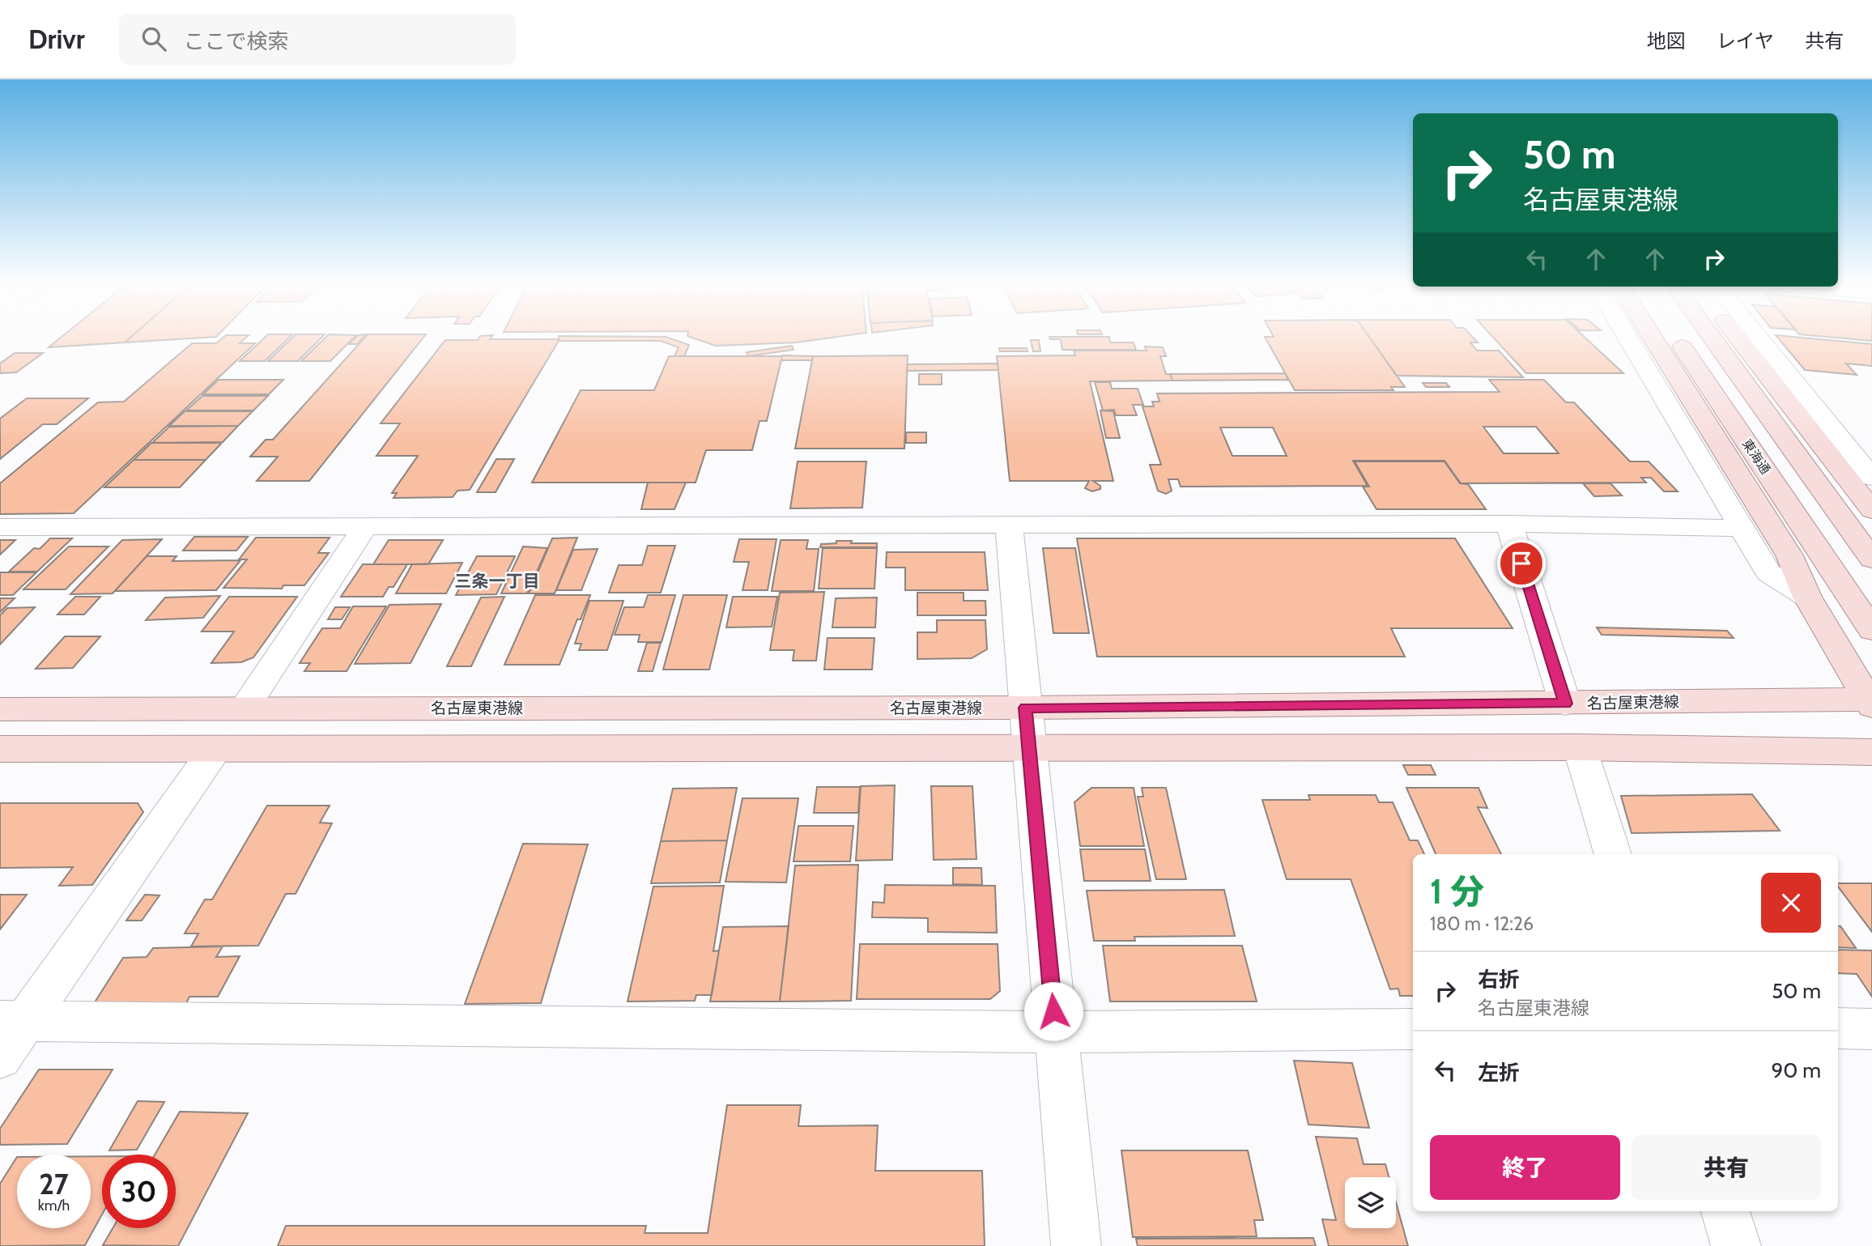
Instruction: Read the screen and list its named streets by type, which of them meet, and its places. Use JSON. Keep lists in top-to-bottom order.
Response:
{
  "streets": {
    "main road": ["東海通", "名古屋東港線"]
  },
  "districts": ["三条一丁目"],
  "page": {
    "header": "Drivr",
    "search": "ここで検索",
    "nav": ["地図", "レイヤ", "共有"],
    "turn": ["50 m", "名古屋東港線"],
    "heading": ["1 分", "180 m · 12:26"],
    "list": [
      {
        "name": "右折",
        "note": "名古屋東港線",
        "value": "50 m"
      },
      {
        "name": "左折",
        "value": "90 m"
      }
    ],
    "buttons": ["終了", "共有"],
    "speed": "27 km/h",
    "limit": "30"
  }
}
